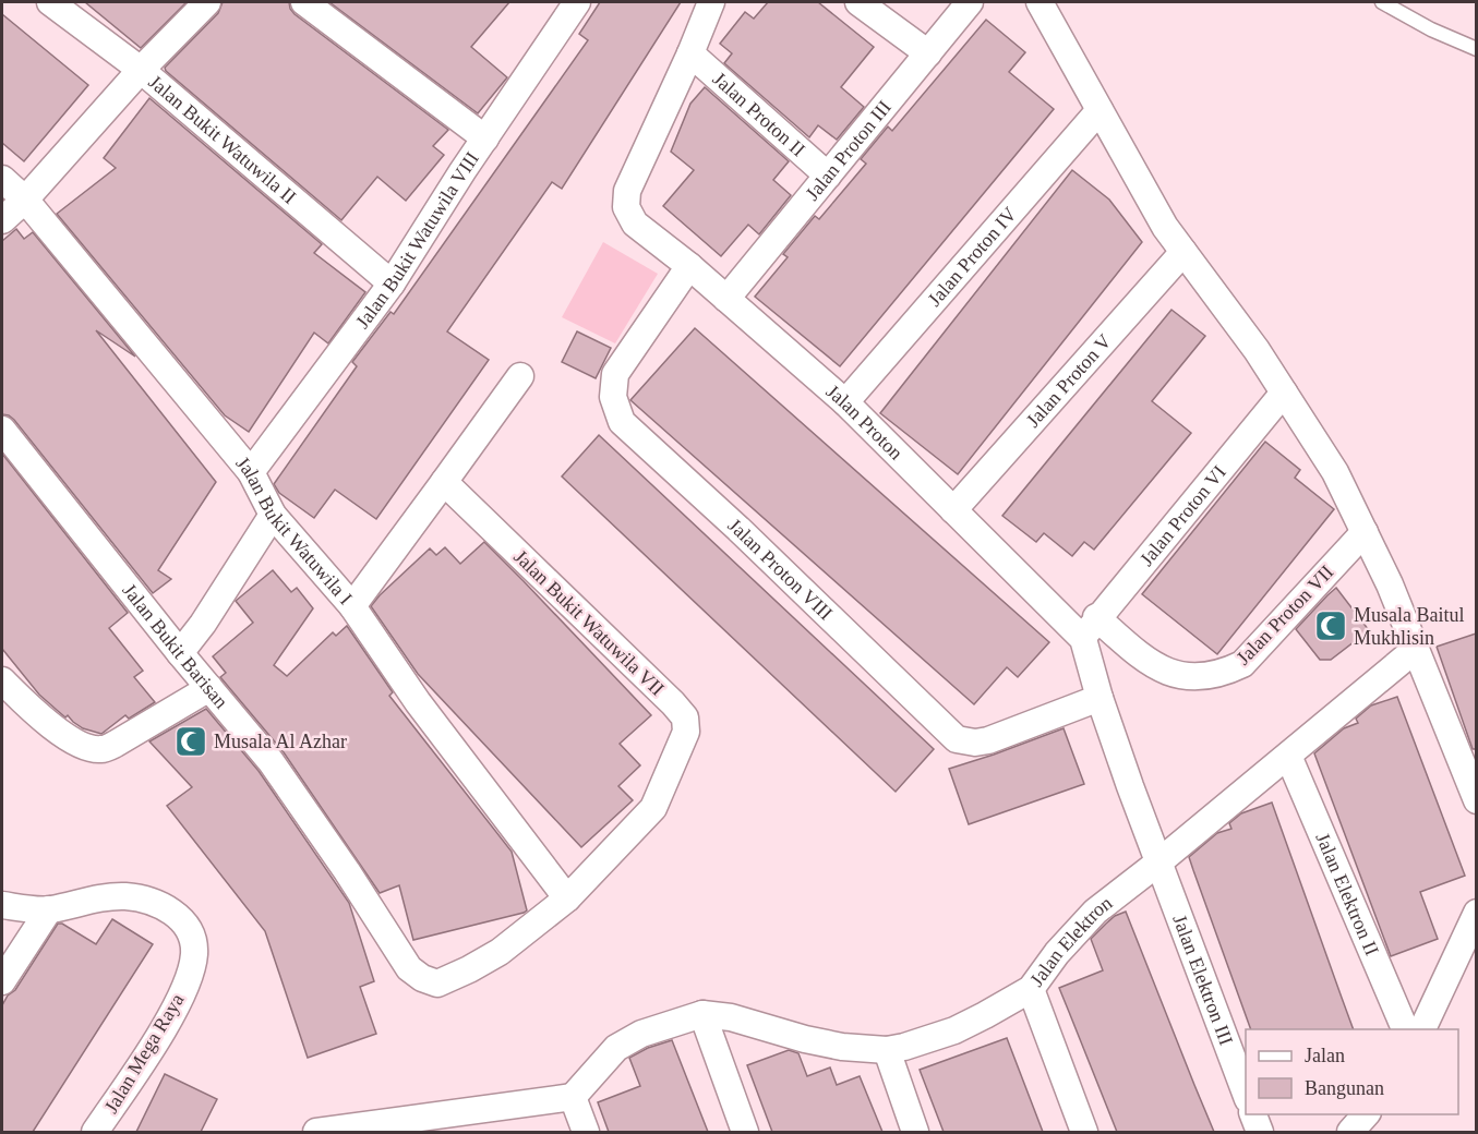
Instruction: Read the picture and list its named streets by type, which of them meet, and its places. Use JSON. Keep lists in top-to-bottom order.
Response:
{
  "streets": {
    "street": [
      "Jalan Proton II",
      "Jalan Bukit Watuwila II",
      "Jalan Proton III",
      "Jalan Bukit Watuwila VIII",
      "Jalan Proton IV",
      "Jalan Proton V",
      "Jalan Proton",
      "Jalan Proton VI",
      "Jalan Bukit Watuwila I",
      "Jalan Proton VIII",
      "Jalan Proton VII",
      "Jalan Bukit Watuwila VII",
      "Jalan Bukit Barisan",
      "Jalan Elektron II",
      "Jalan Elektron",
      "Jalan Elektron III",
      "Jalan Mega Raya"
    ]
  },
  "crossings": [
    ["Jalan Proton II", "Jalan Proton III"],
    ["Jalan Proton II", "Jalan Proton"],
    ["Jalan Bukit Watuwila II", "Jalan Bukit Watuwila VIII"],
    ["Jalan Proton III", "Jalan Proton"],
    ["Jalan Bukit Watuwila VIII", "Jalan Bukit Watuwila I"],
    ["Jalan Proton IV", "Jalan Proton"],
    ["Jalan Proton V", "Jalan Proton"],
    ["Jalan Proton", "Jalan Proton VI"],
    ["Jalan Proton", "Jalan Proton VIII"],
    ["Jalan Proton", "Jalan Proton VII"],
    ["Jalan Proton", "Jalan Elektron"],
    ["Jalan Proton", "Jalan Elektron III"],
    ["Jalan Proton VI", "Jalan Proton VII"],
    ["Jalan Bukit Watuwila I", "Jalan Bukit Watuwila VII"],
    ["Jalan Bukit Watuwila VII", "Jalan Bukit Barisan"],
    ["Jalan Elektron II", "Jalan Elektron"],
    ["Jalan Elektron", "Jalan Elektron III"]
  ],
  "places": {
    "mosque": ["Musala Baitul Mukhlisin", "Musala Al Azhar"]
  },
  "legend": ["Jalan", "Bangunan"]
}
